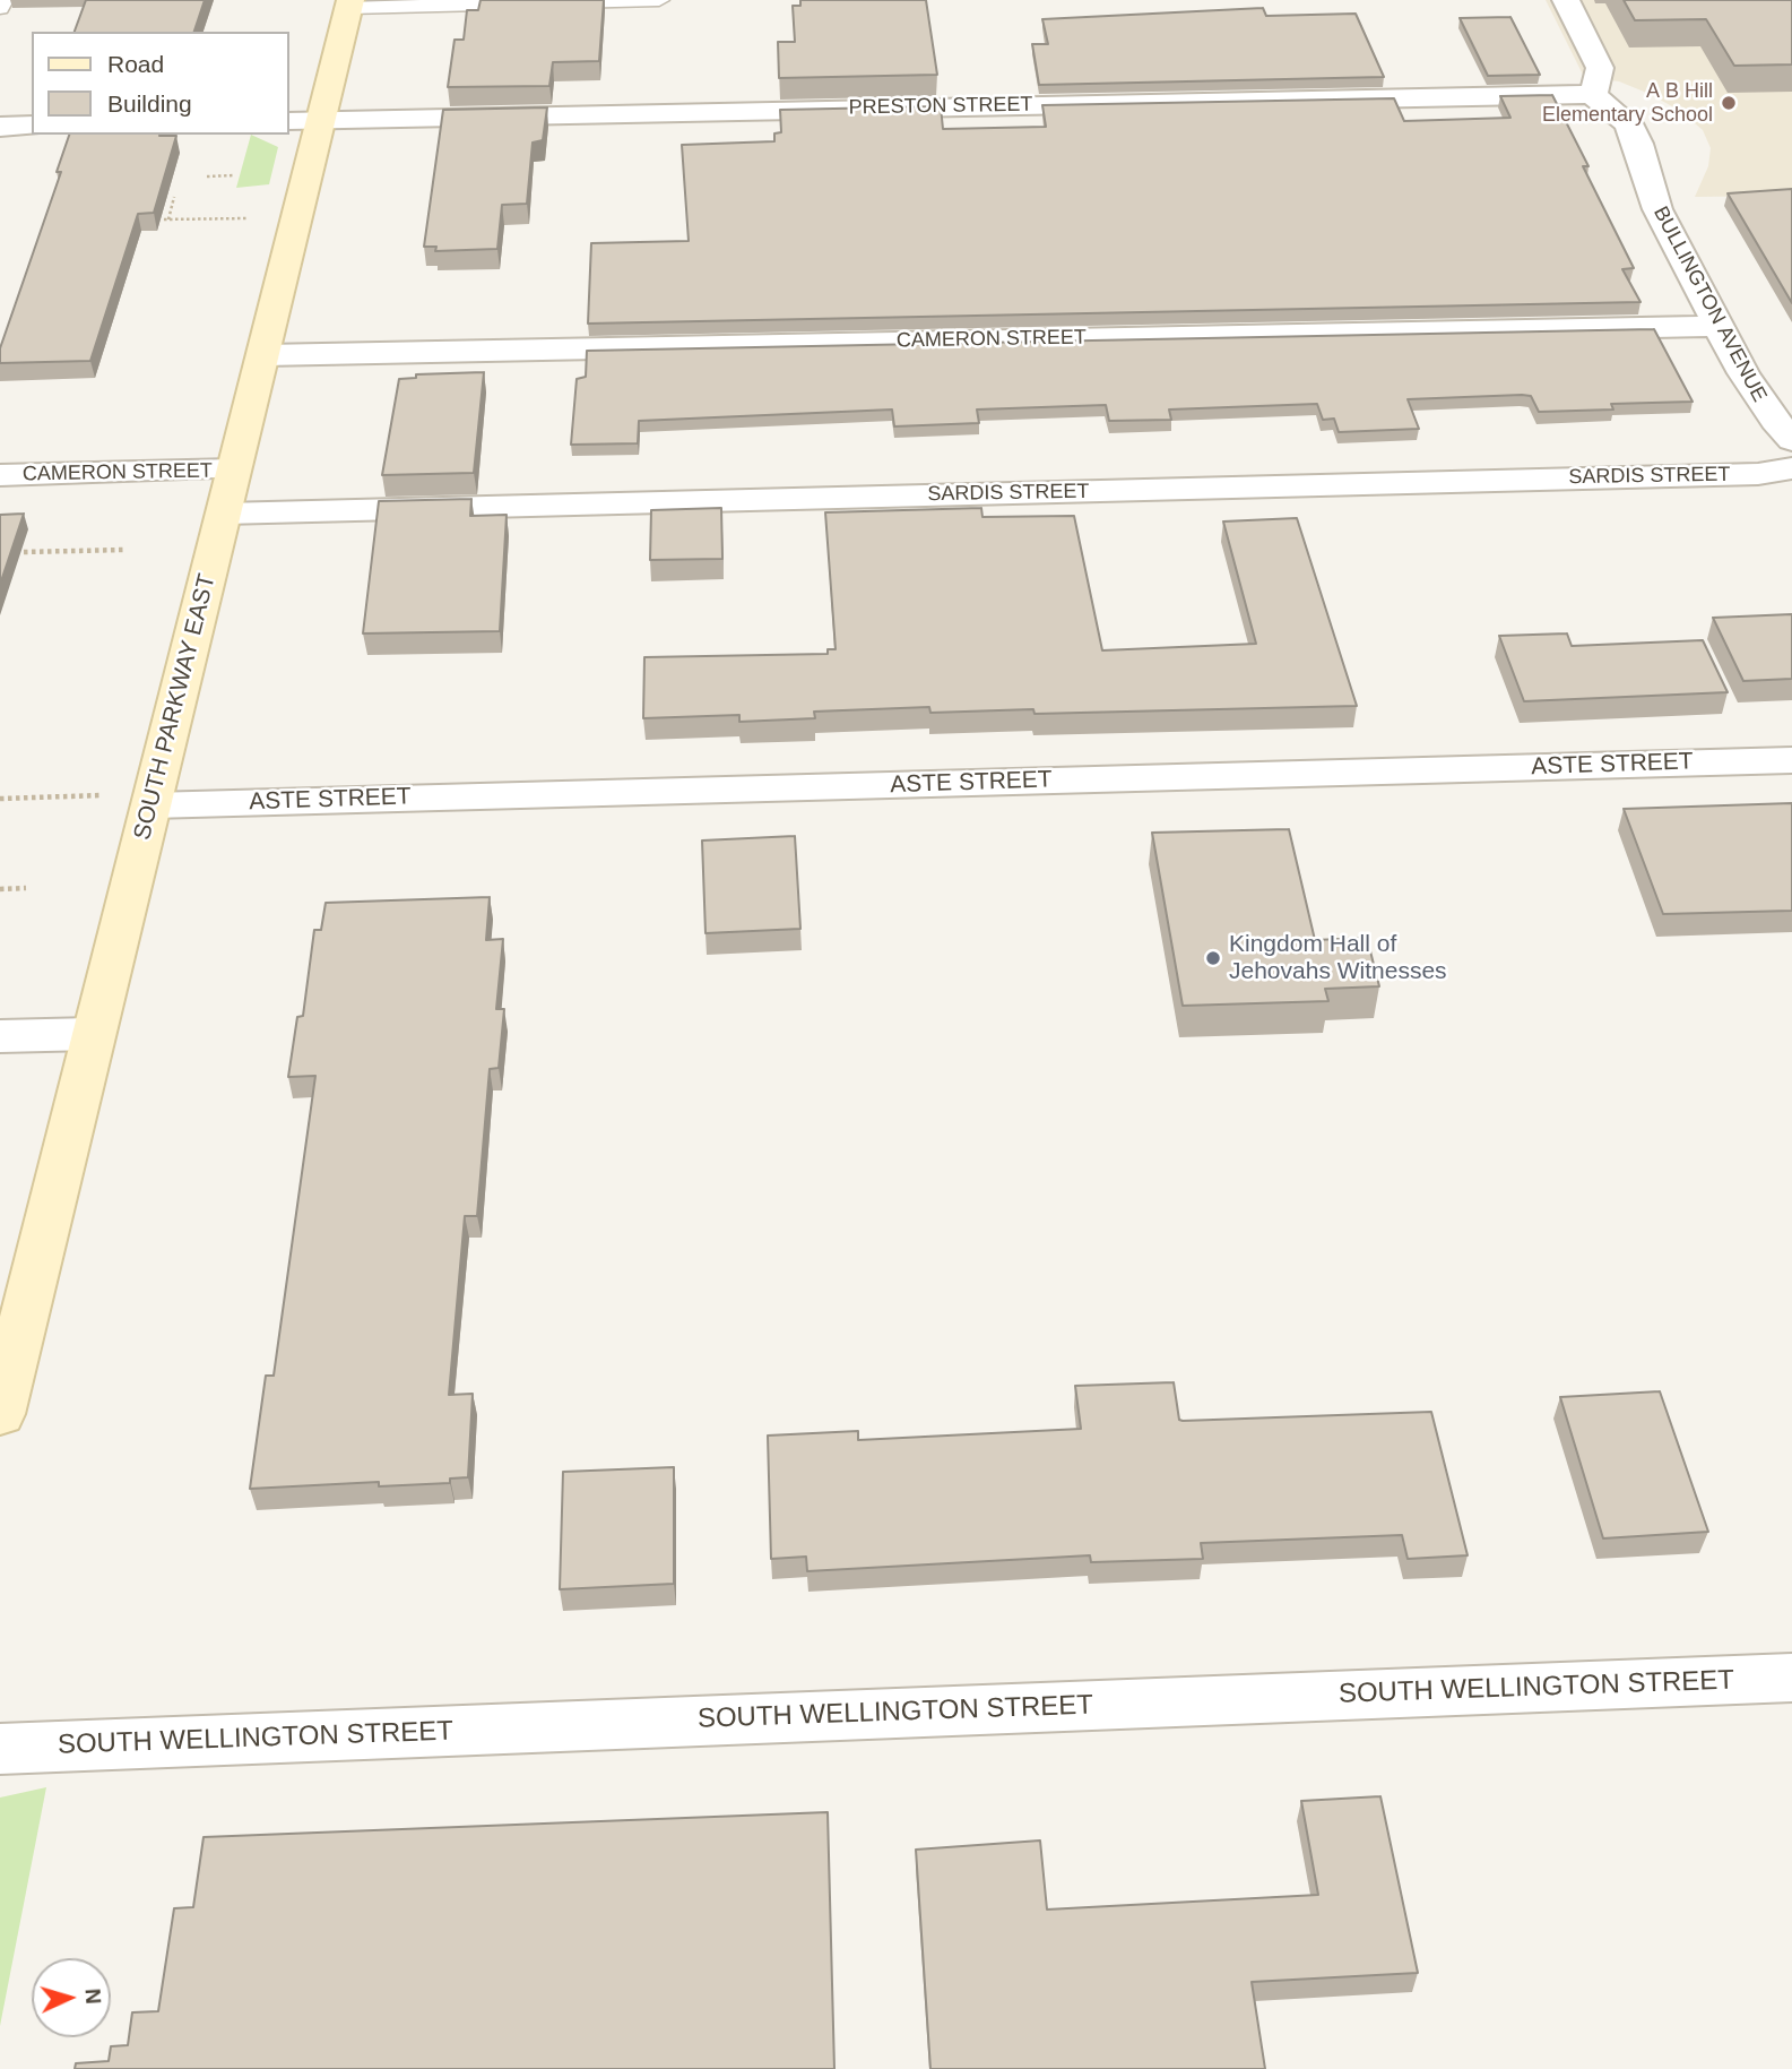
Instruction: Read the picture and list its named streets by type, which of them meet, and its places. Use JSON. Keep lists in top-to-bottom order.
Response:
{
  "streets": {
    "main road": ["SOUTH PARKWAY EAST"],
    "street": [
      "PRESTON STREET",
      "BULLINGTON AVENUE",
      "CAMERON STREET",
      "SARDIS STREET",
      "ASTE STREET",
      "SOUTH WELLINGTON STREET"
    ]
  },
  "crossings": [
    ["PRESTON STREET", "BULLINGTON AVENUE"],
    ["PRESTON STREET", "SOUTH PARKWAY EAST"],
    ["BULLINGTON AVENUE", "CAMERON STREET"],
    ["CAMERON STREET", "SOUTH PARKWAY EAST"],
    ["SARDIS STREET", "SOUTH PARKWAY EAST"],
    ["SOUTH PARKWAY EAST", "ASTE STREET"]
  ],
  "places": ["A B Hill Elementary School", "Kingdom Hall of Jehovahs Witnesses"],
  "legend": ["Road", "Building"],
  "north": "right"
}
